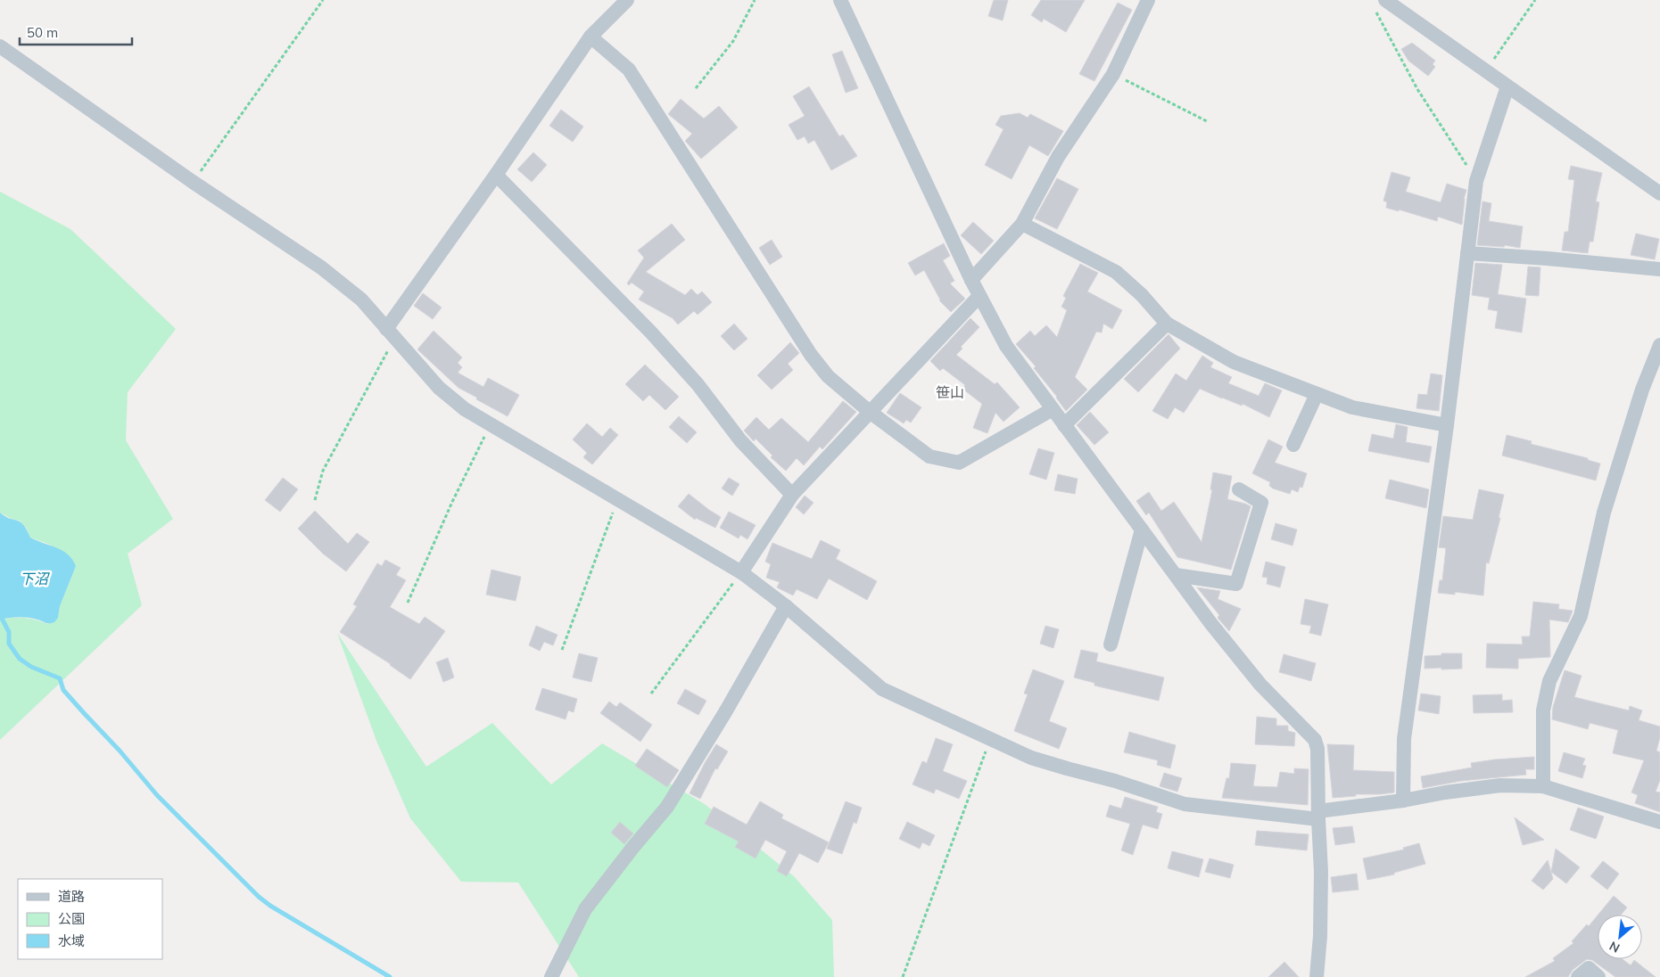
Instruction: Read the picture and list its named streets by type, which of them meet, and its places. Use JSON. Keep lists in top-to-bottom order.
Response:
{
  "districts": ["笹山"],
  "water": ["下沼"],
  "legend": ["道路", "公園", "水域"],
  "scale_bar": "50 m",
  "north": "bottom left"
}
